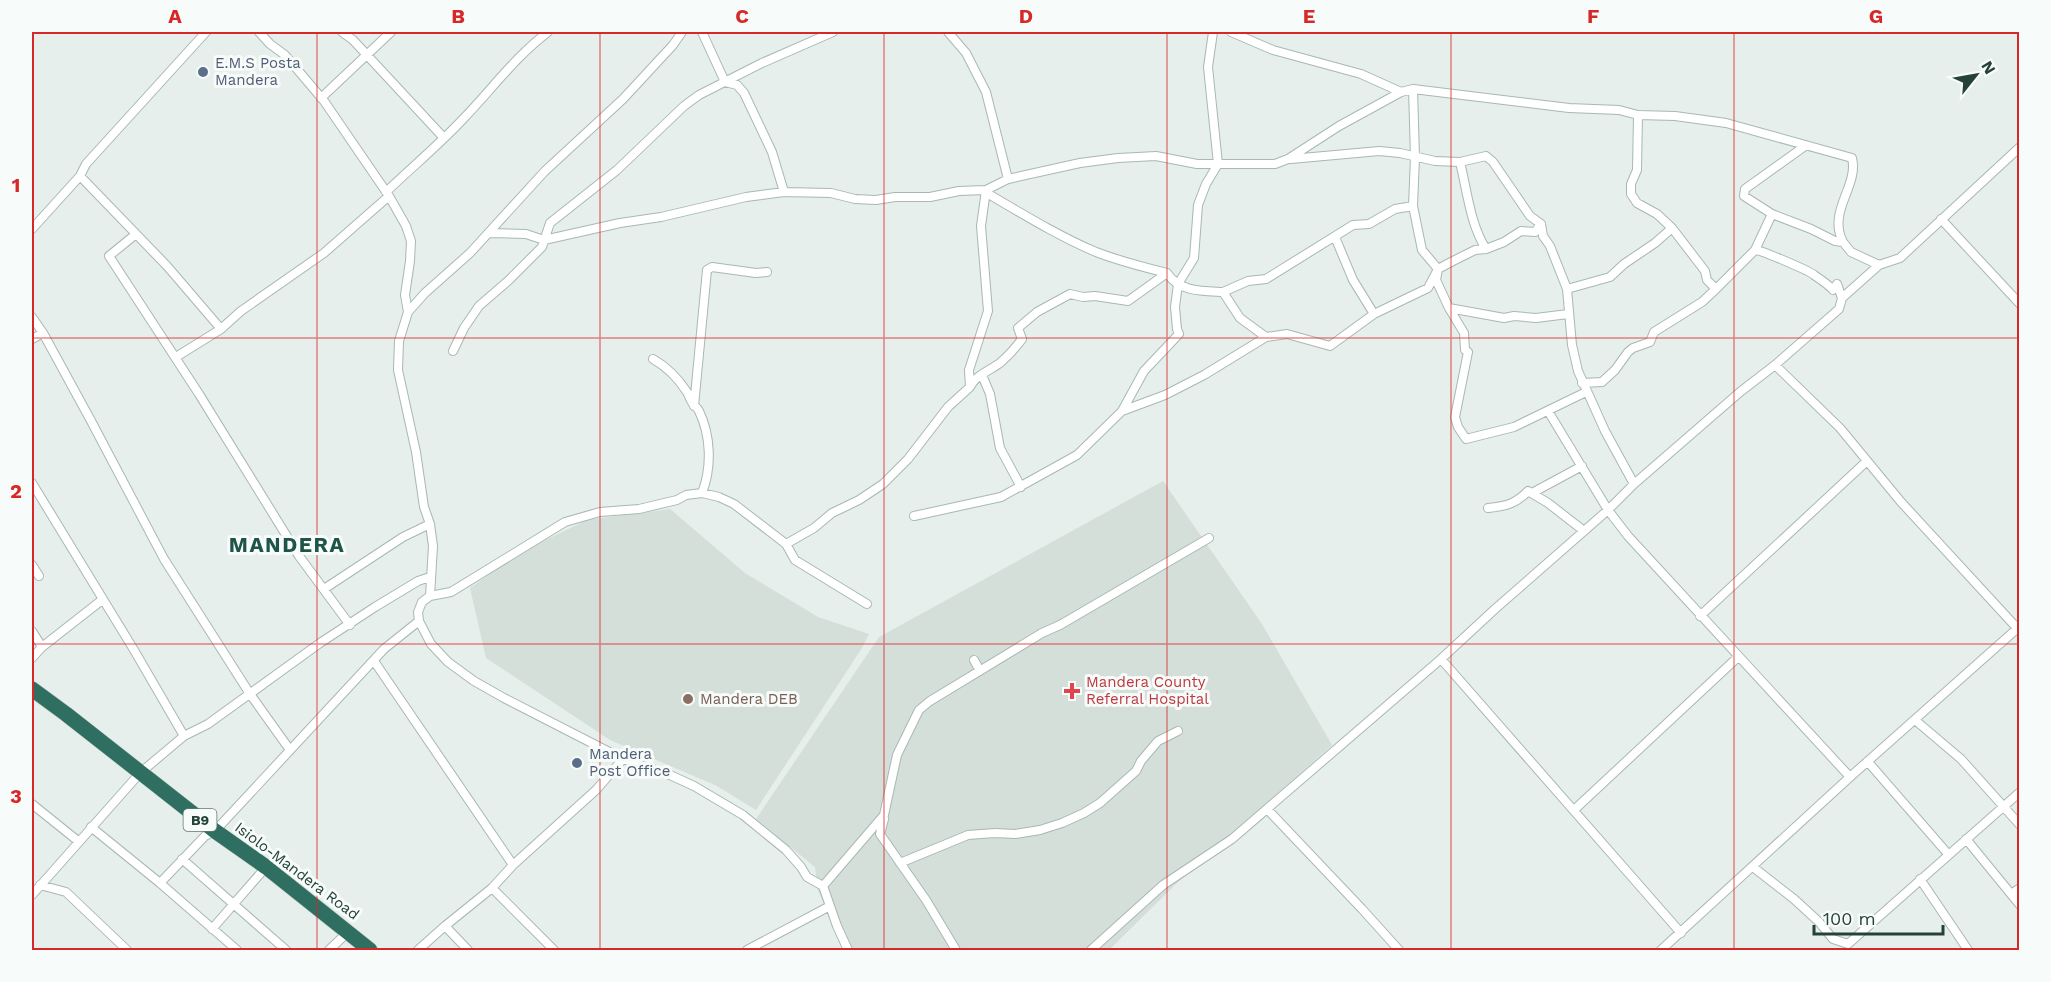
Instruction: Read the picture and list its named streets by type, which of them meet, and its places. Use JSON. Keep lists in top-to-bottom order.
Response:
{
  "streets": {
    "highway": ["B9", "Isiolo-Mandera Road"]
  },
  "districts": ["MANDERA"],
  "places": {
    "other": ["E.M.S Posta Mandera", "Mandera DEB", "Mandera Post Office"],
    "health": ["Mandera County Referral Hospital"]
  },
  "scale_bar": "100 m",
  "north": "top right",
  "grid": {
    "columns": [
      "A",
      "B",
      "C",
      "D",
      "E",
      "F",
      "G"
    ],
    "rows": ["1", "2", "3"]
  }
}
